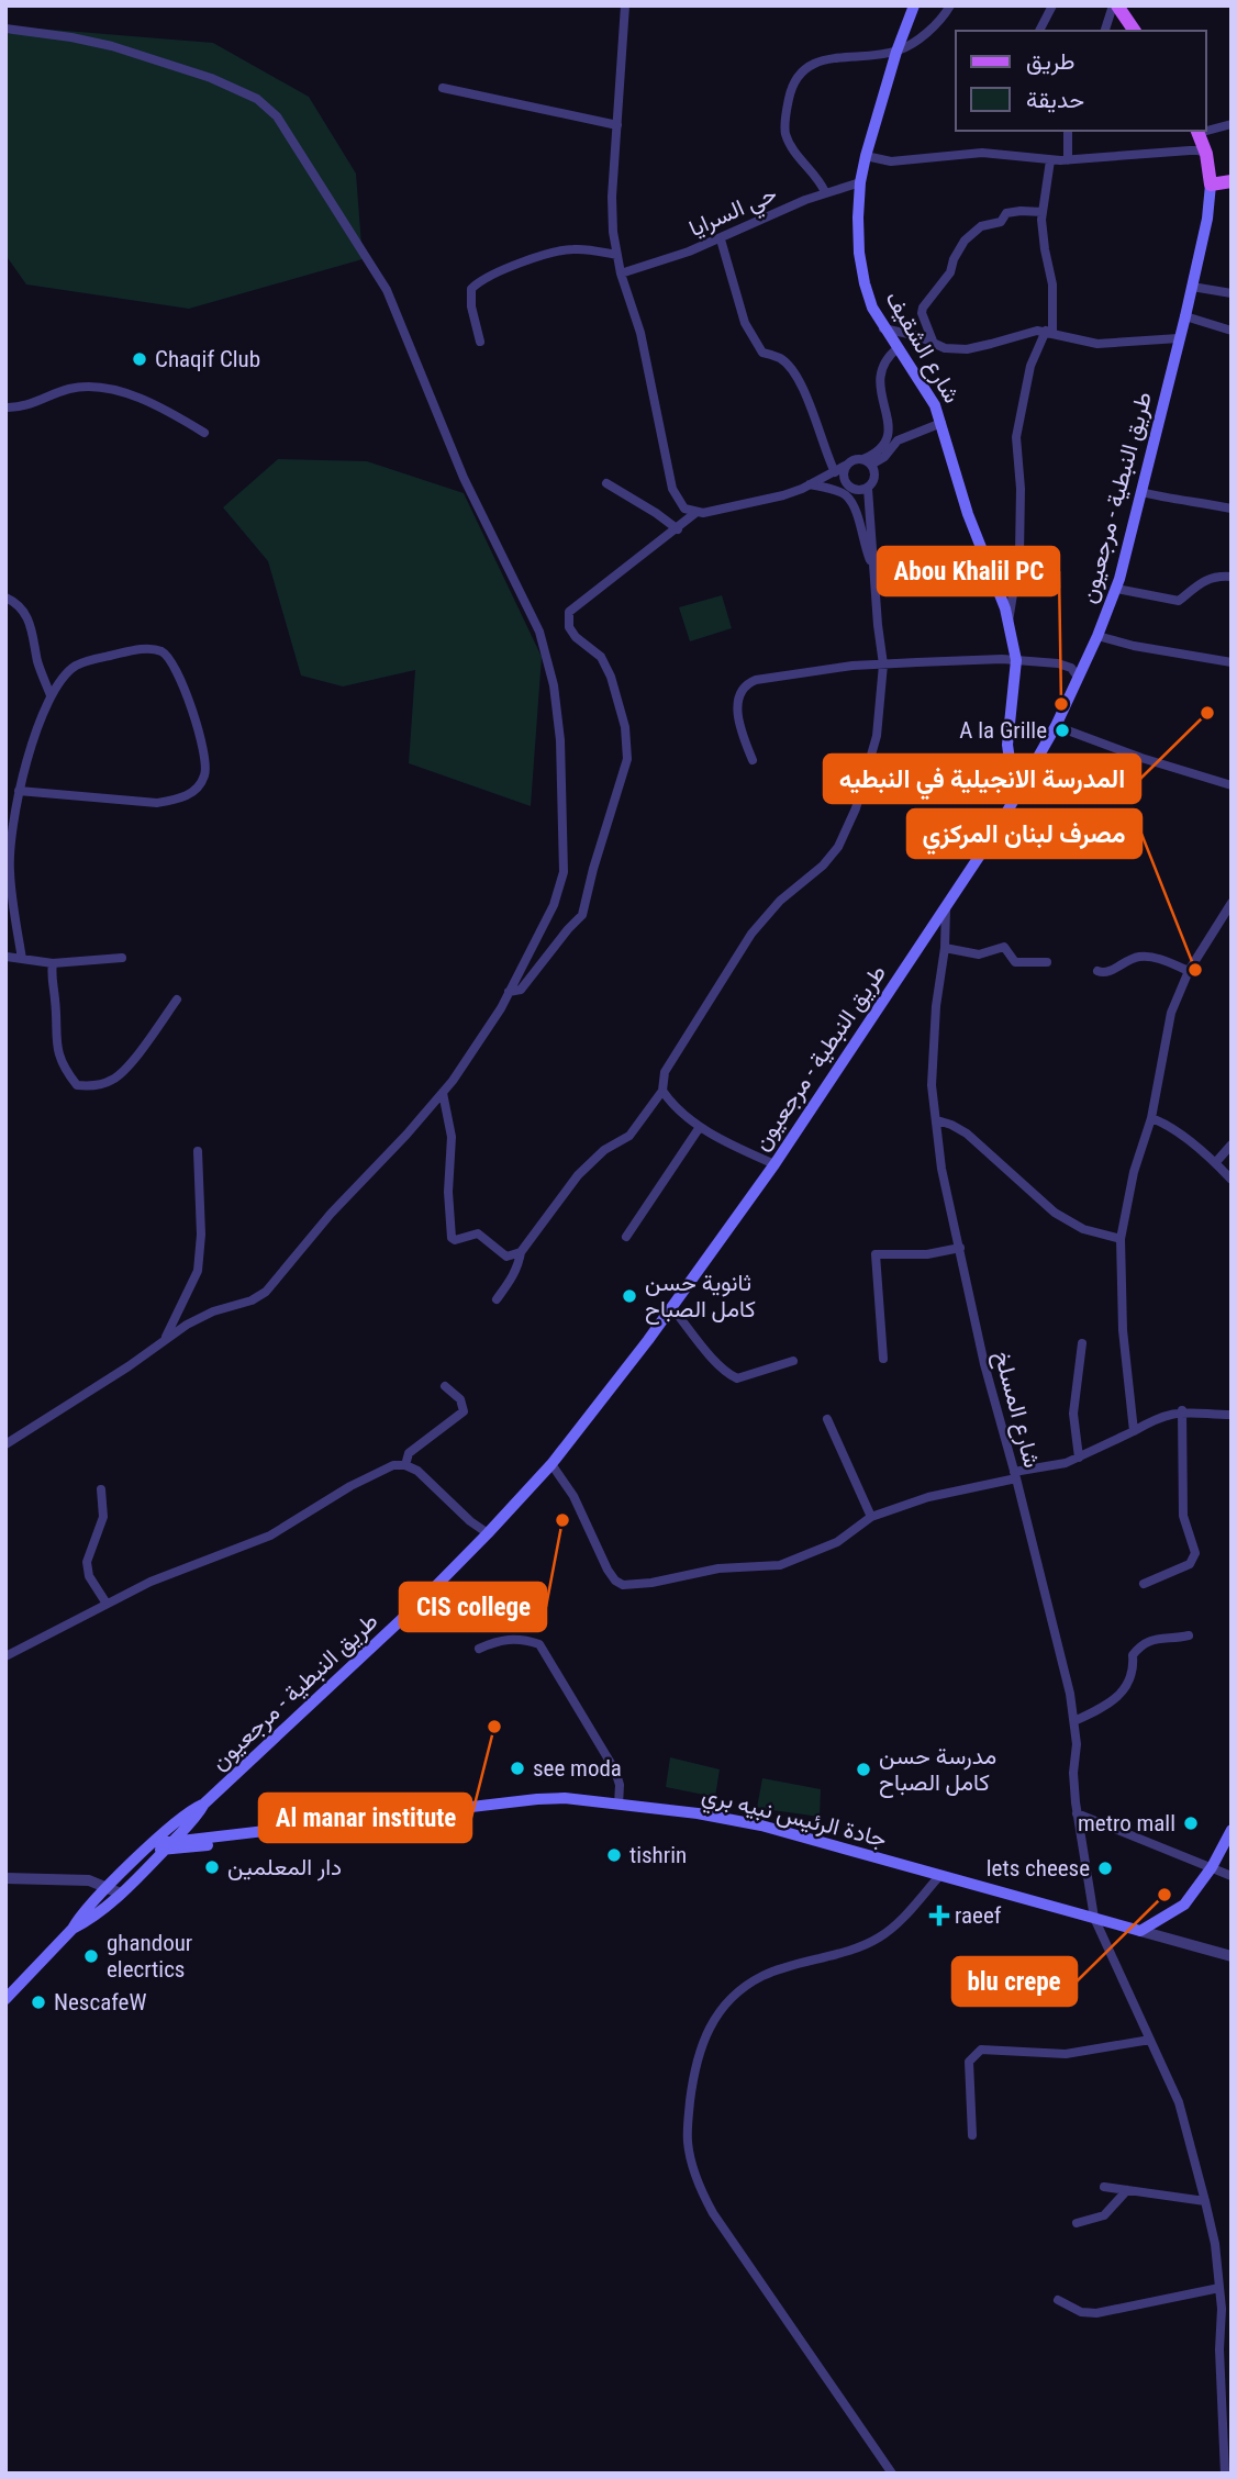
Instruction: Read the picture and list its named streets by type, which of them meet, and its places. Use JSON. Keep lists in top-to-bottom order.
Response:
{
  "streets": {
    "main road": ["شارع الشقيف", "طريق النبطية - مرجعيون", "جادة الرئيس نبيه بري"],
    "street": ["حي السرايا", "شارع المسلخ"]
  },
  "crossings": [
    ["حي السرايا", "شارع الشقيف"],
    ["شارع الشقيف", "طريق النبطية - مرجعيون"],
    ["طريق النبطية - مرجعيون", "شارع المسلخ"],
    ["طريق النبطية - مرجعيون", "جادة الرئيس نبيه بري"],
    ["شارع المسلخ", "جادة الرئيس نبيه بري"]
  ],
  "places": {
    "other": [
      "Chaqif Club",
      "Abou Khalil PC",
      "المدرسة الانجيلية في النبطيه",
      "A la Grille",
      "مصرف لبنان المركزي",
      "ثانوية حسن كامل الصباح",
      "CIS college",
      "Al manar institute",
      "see moda",
      "مدرسة حسن كامل الصباح",
      "metro mall",
      "tishrin",
      "دار المعلمين",
      "lets cheese",
      "blu crepe",
      "ghandour elecrtics",
      "NescafeW"
    ],
    "health": ["raeef"]
  },
  "legend": ["طريق", "حديقة"]
}
